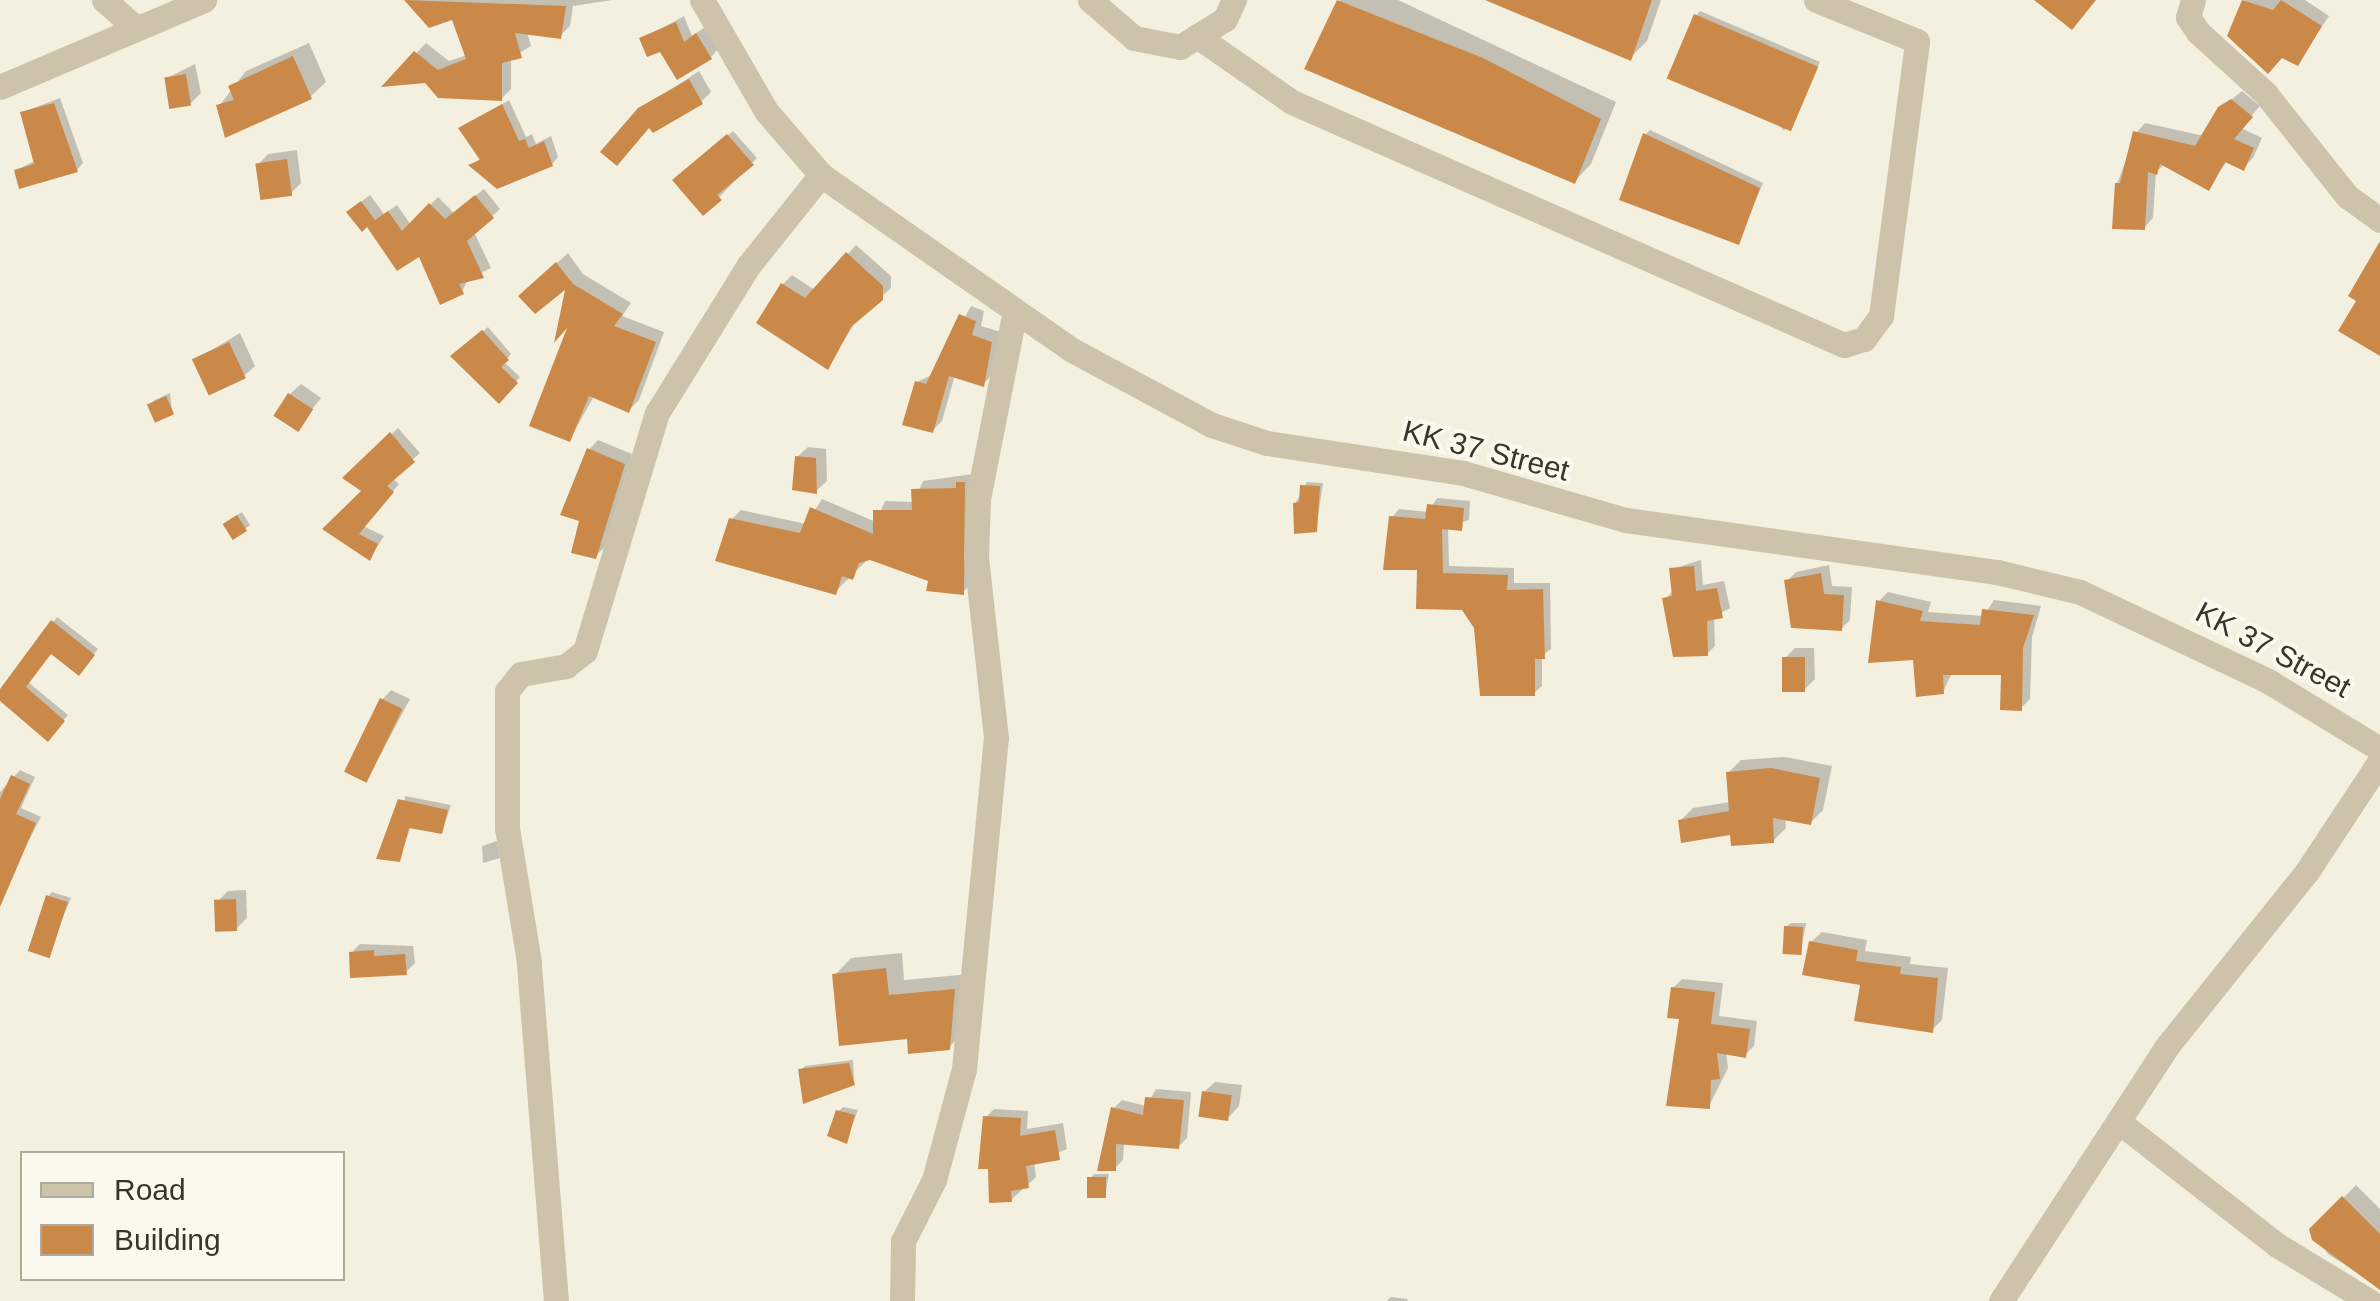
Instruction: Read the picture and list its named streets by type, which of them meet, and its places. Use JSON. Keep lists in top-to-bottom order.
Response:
{
  "streets": {
    "street": ["KK 37 Street"]
  },
  "legend": ["Road", "Building"]
}
